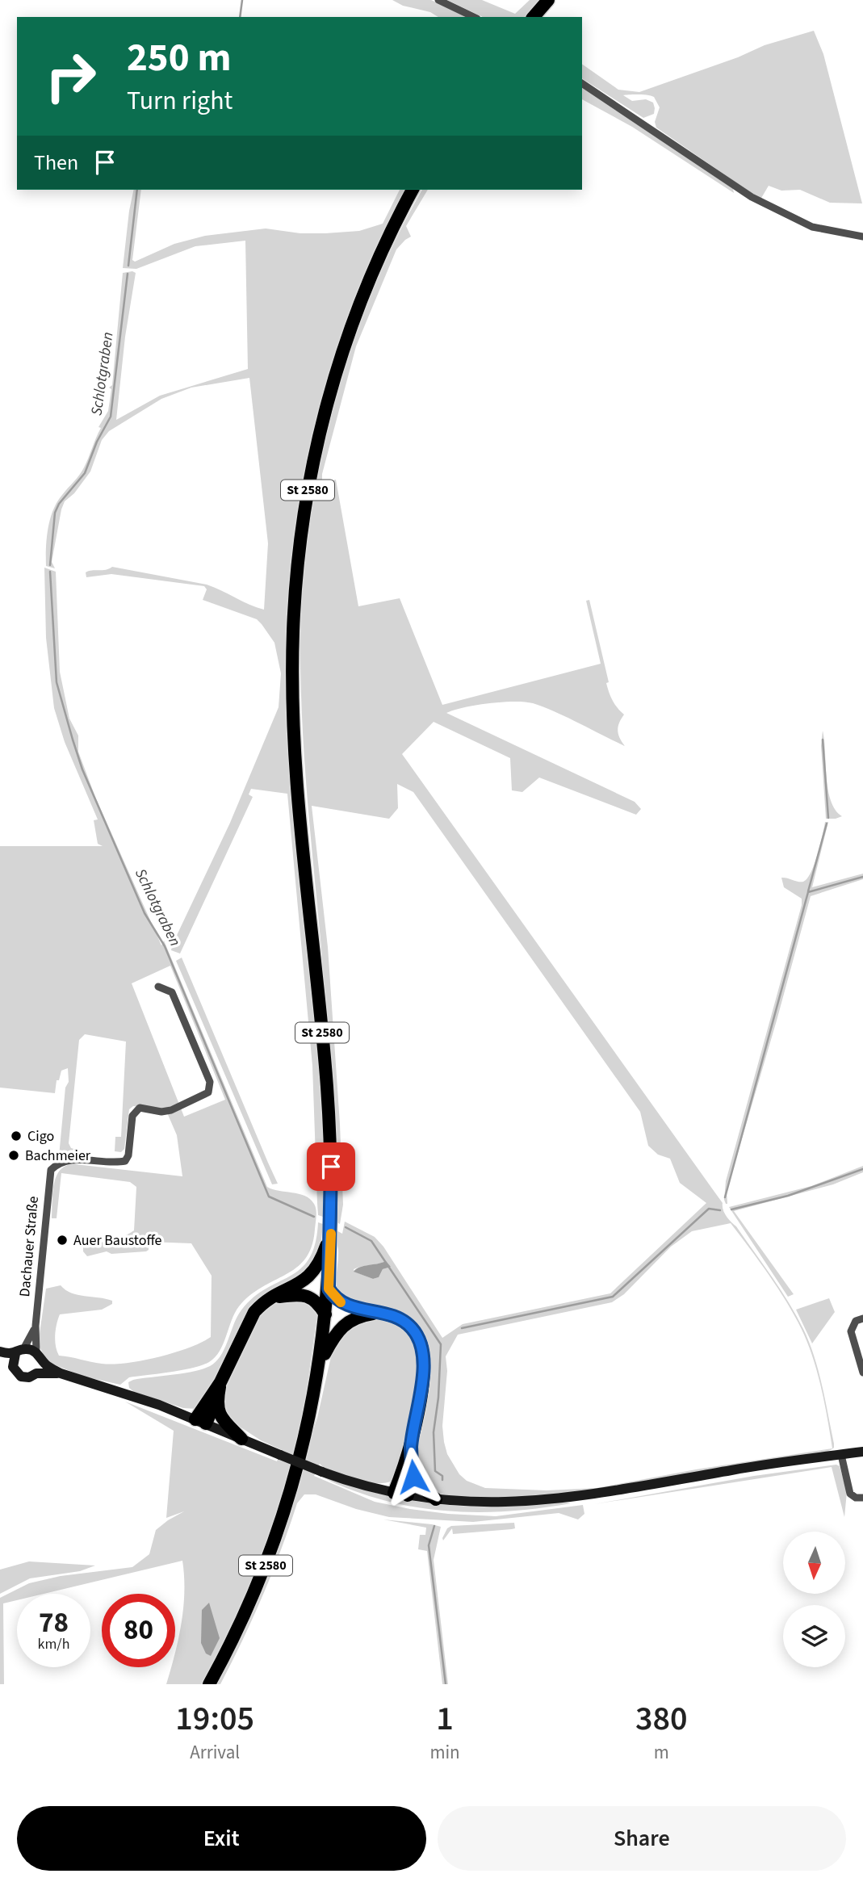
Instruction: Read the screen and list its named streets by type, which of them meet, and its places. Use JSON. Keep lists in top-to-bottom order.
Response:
{
  "streets": {
    "highway": ["St 2580"],
    "street": ["Dachauer Straße"]
  },
  "water": ["Schlotgraben"],
  "places": ["Cigo", "Bachmeier", "Auer Baustoffe"],
  "north": "bottom",
  "page": {
    "turn": ["250 m", "Turn right"],
    "then": "Then",
    "speed": "78 km/h",
    "limit": "80",
    "eta": [
      "19:05",
      "Arrival",
      "1",
      "min",
      "380",
      "m"
    ],
    "buttons": ["Exit", "Share"]
  }
}
